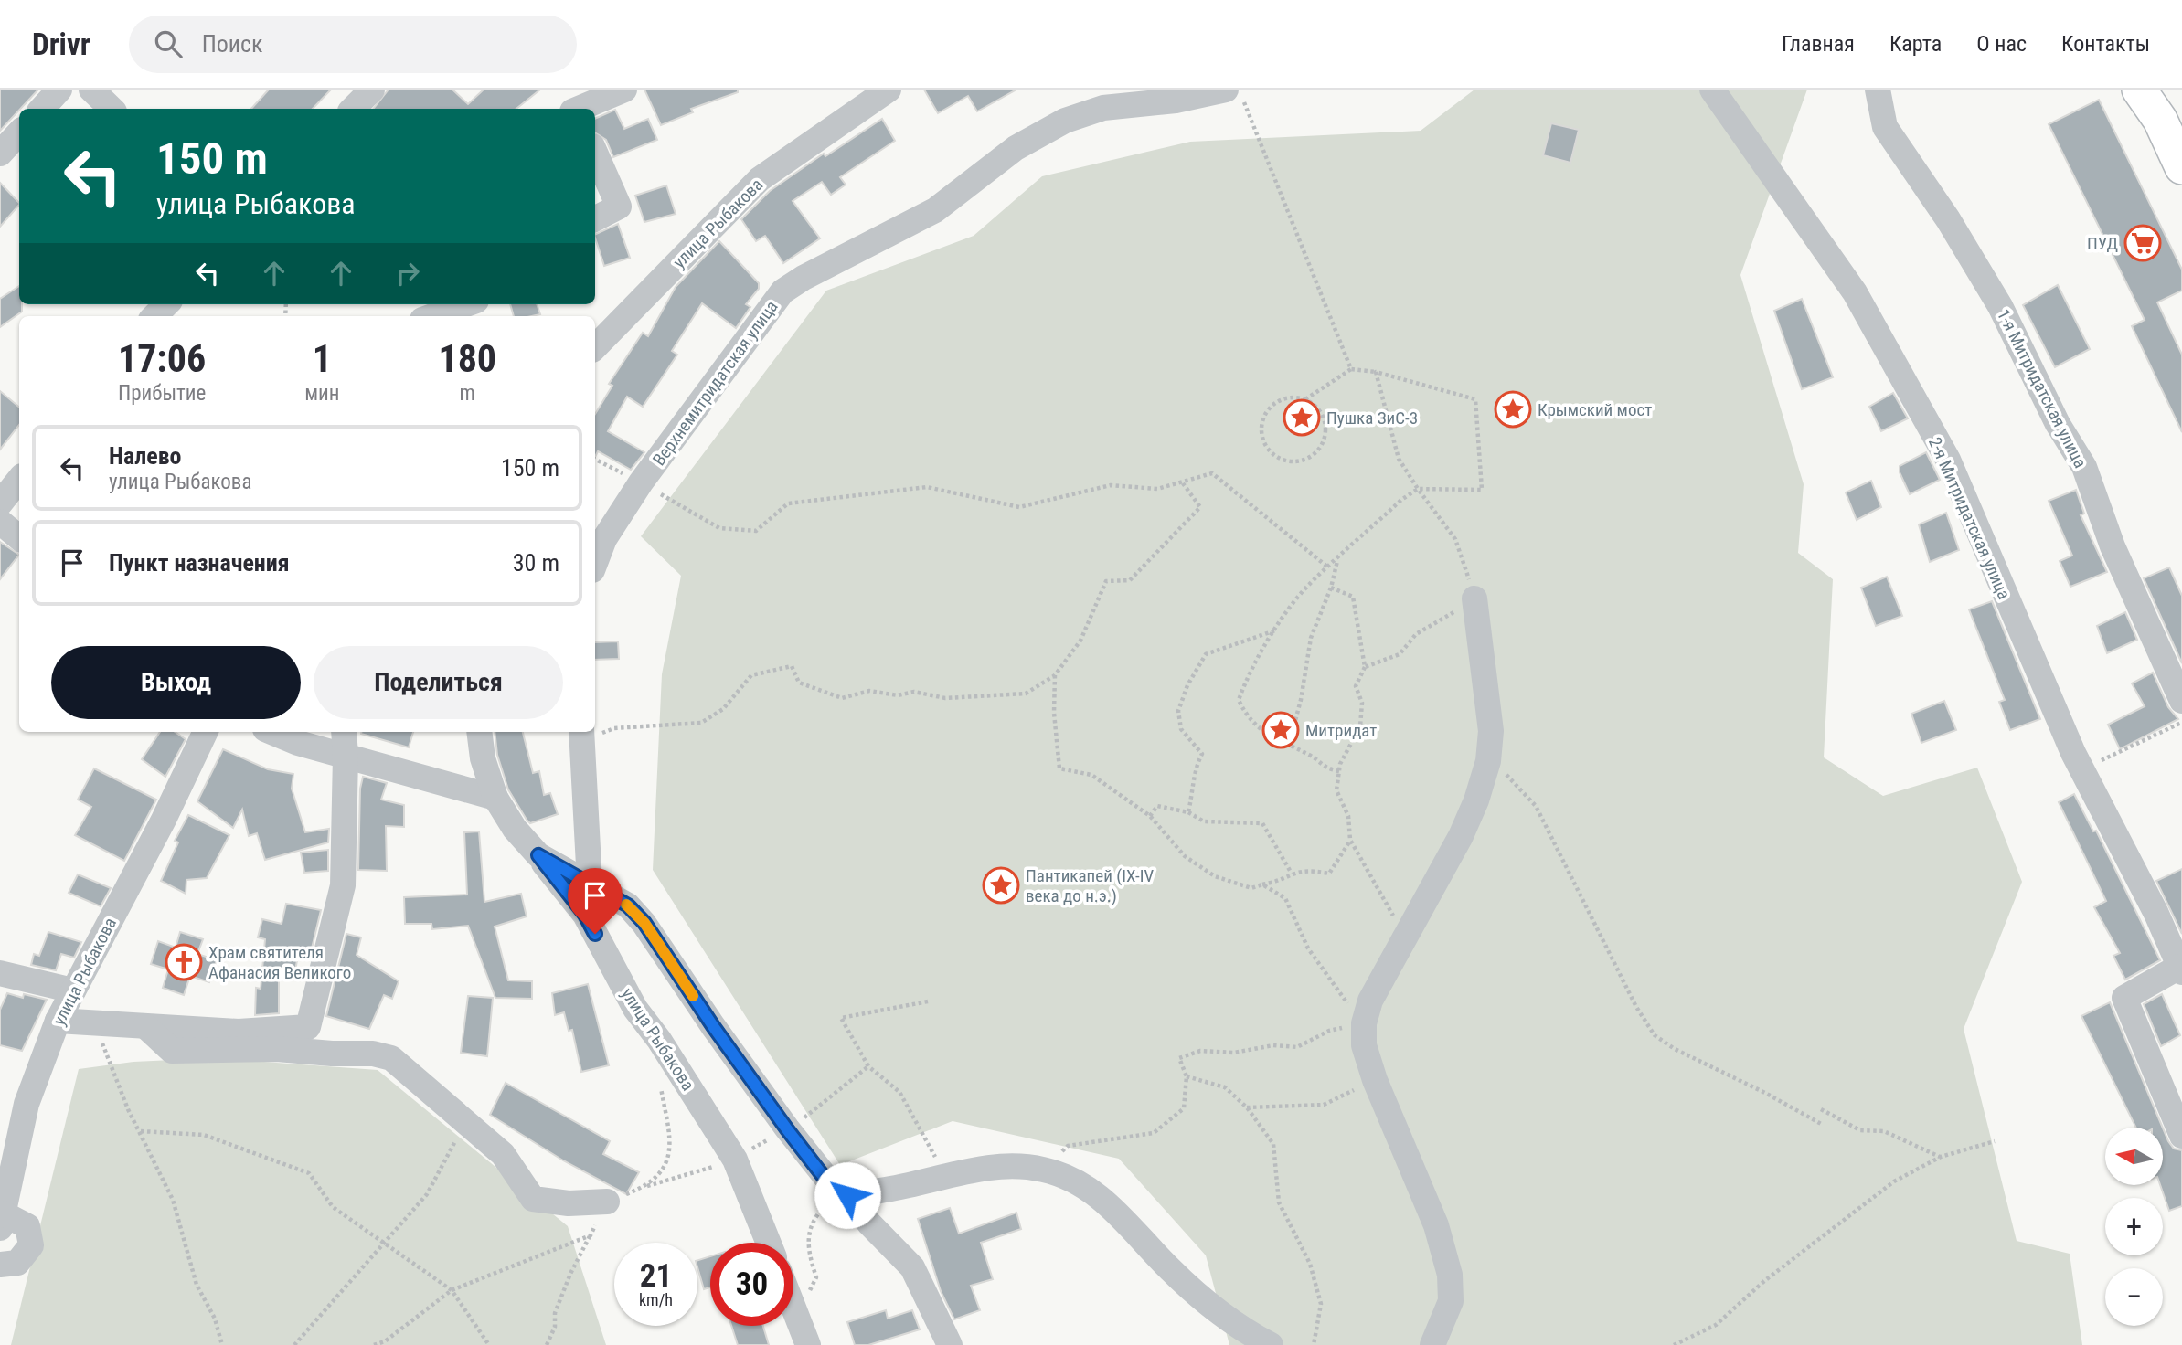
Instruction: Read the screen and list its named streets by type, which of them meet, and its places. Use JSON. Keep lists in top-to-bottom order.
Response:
{
  "streets": {
    "street": [
      "улица Рыбакова",
      "Верхнемитридатская улица",
      "1-я Митридатская улица",
      "2-я Митридатская улица"
    ]
  },
  "places": {
    "supermarket": ["ПУД"],
    "place": [
      "Крымский мост",
      "Пушка ЗиС-3",
      "Митридат",
      "Пантикапей (IX-IV века до н.э.)"
    ],
    "church": ["Храм святителя Афанасия Великого"]
  },
  "north": "left",
  "page": {
    "header": "Drivr",
    "search": "Поиск",
    "nav": [
      "Главная",
      "Карта",
      "О нас",
      "Контакты"
    ],
    "turn": ["150 m", "улица Рыбакова"],
    "eta": [
      "17:06",
      "Прибытие",
      "1",
      "мин",
      "180",
      "m"
    ],
    "list": [
      {
        "name": "Налево",
        "note": "улица Рыбакова",
        "value": "150 m"
      },
      {
        "name": "Пункт назначения",
        "value": "30 m"
      }
    ],
    "buttons": ["Выход", "Поделиться"],
    "map_buttons": ["+", "−"],
    "speed": "21 km/h",
    "limit": "30"
  }
}
